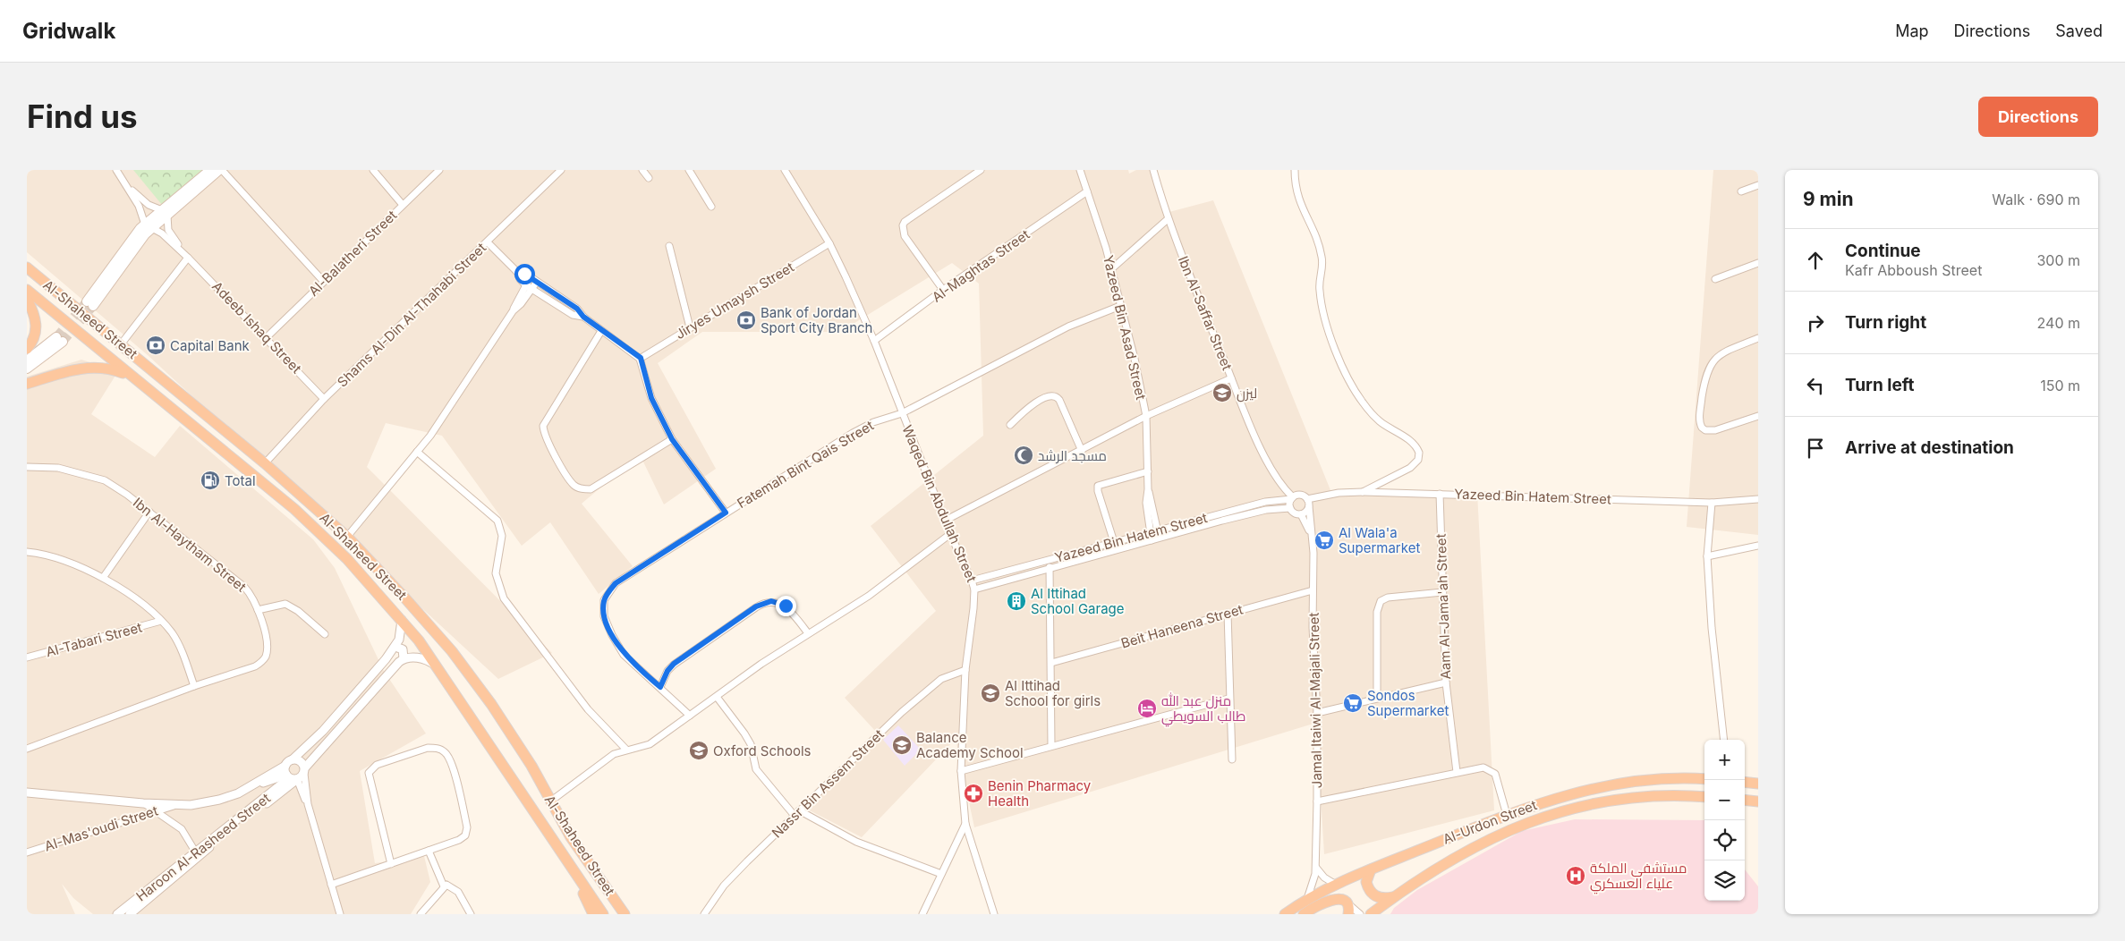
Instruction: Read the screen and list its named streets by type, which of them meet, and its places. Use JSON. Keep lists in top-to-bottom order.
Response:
{
  "streets": {
    "highway": ["Al-Shaheed Street", "Al-Urdon Street"],
    "street": [
      "Al-Balatheri Street",
      "Al-Maghtas Street",
      "Jiryes Umaysh Street",
      "Ibn Al-Saffar Street",
      "Shams Al-Din Al-Thahabi Street",
      "Adeeb Ishaq Street",
      "Yazeed Bin Asad Street",
      "Fatemah Bint Qais Street",
      "Yazeed Bin Hatem Street",
      "Waqed Bin Abdullah Street",
      "Ibn Al-Haytham Street",
      "Aam Al-Jama'ah Street",
      "Beit Haneena Street",
      "Al-Tabari Street",
      "Jamal Itaiwi Al-Majali Street",
      "Nassr Bin Assem Street",
      "Al-Mas'oudi Street",
      "Haroon Al-Rasheed Street"
    ]
  },
  "crossings": [
    ["Al-Balatheri Street", "Adeeb Ishaq Street"],
    ["Al-Maghtas Street", "Yazeed Bin Asad Street"],
    ["Al-Maghtas Street", "Waqed Bin Abdullah Street"],
    ["Jiryes Umaysh Street", "Waqed Bin Abdullah Street"],
    ["Ibn Al-Saffar Street", "Yazeed Bin Hatem Street"],
    ["Ibn Al-Saffar Street", "Jamal Itaiwi Al-Majali Street"],
    ["Shams Al-Din Al-Thahabi Street", "Al-Shaheed Street"],
    ["Shams Al-Din Al-Thahabi Street", "Adeeb Ishaq Street"],
    ["Yazeed Bin Asad Street", "Fatemah Bint Qais Street"],
    ["Yazeed Bin Asad Street", "Yazeed Bin Hatem Street"],
    ["Fatemah Bint Qais Street", "Waqed Bin Abdullah Street"],
    ["Yazeed Bin Hatem Street", "Waqed Bin Abdullah Street"],
    ["Yazeed Bin Hatem Street", "Aam Al-Jama'ah Street"],
    ["Yazeed Bin Hatem Street", "Jamal Itaiwi Al-Majali Street"],
    ["Waqed Bin Abdullah Street", "Nassr Bin Assem Street"],
    ["Beit Haneena Street", "Jamal Itaiwi Al-Majali Street"],
    ["Jamal Itaiwi Al-Majali Street", "Al-Urdon Street"]
  ],
  "places": {
    "bank": ["Bank of Jordan Sport City Branch", "Capital Bank"],
    "school or university": [
      "ليزن",
      "Al Ittihad School for girls",
      "Balance Academy School",
      "Oxford Schools"
    ],
    "mosque": ["مسجد الرشد"],
    "fuel station": ["Total"],
    "supermarket": ["Al Wala'a Supermarket", "Sondos Supermarket"],
    "building": ["Al Ittihad School Garage"],
    "hotel": ["منزل عبد الله طالب السويطي"],
    "pharmacy": ["Benin Pharmacy Health"],
    "hospital": ["مستشفى الملكة علياء العسكري"]
  },
  "page": {
    "header": "Gridwalk",
    "nav": ["Map", "Directions", "Saved"],
    "buttons": "Directions",
    "title": "Find us",
    "heading": ["9 min", "Walk · 690 m"],
    "list": [
      ["Continue", "Kafr Abboush Street", "300 m"],
      ["Turn right", "240 m"],
      ["Turn left", "150 m"],
      "Arrive at destination"
    ],
    "map_buttons": ["+", "−"]
  }
}
